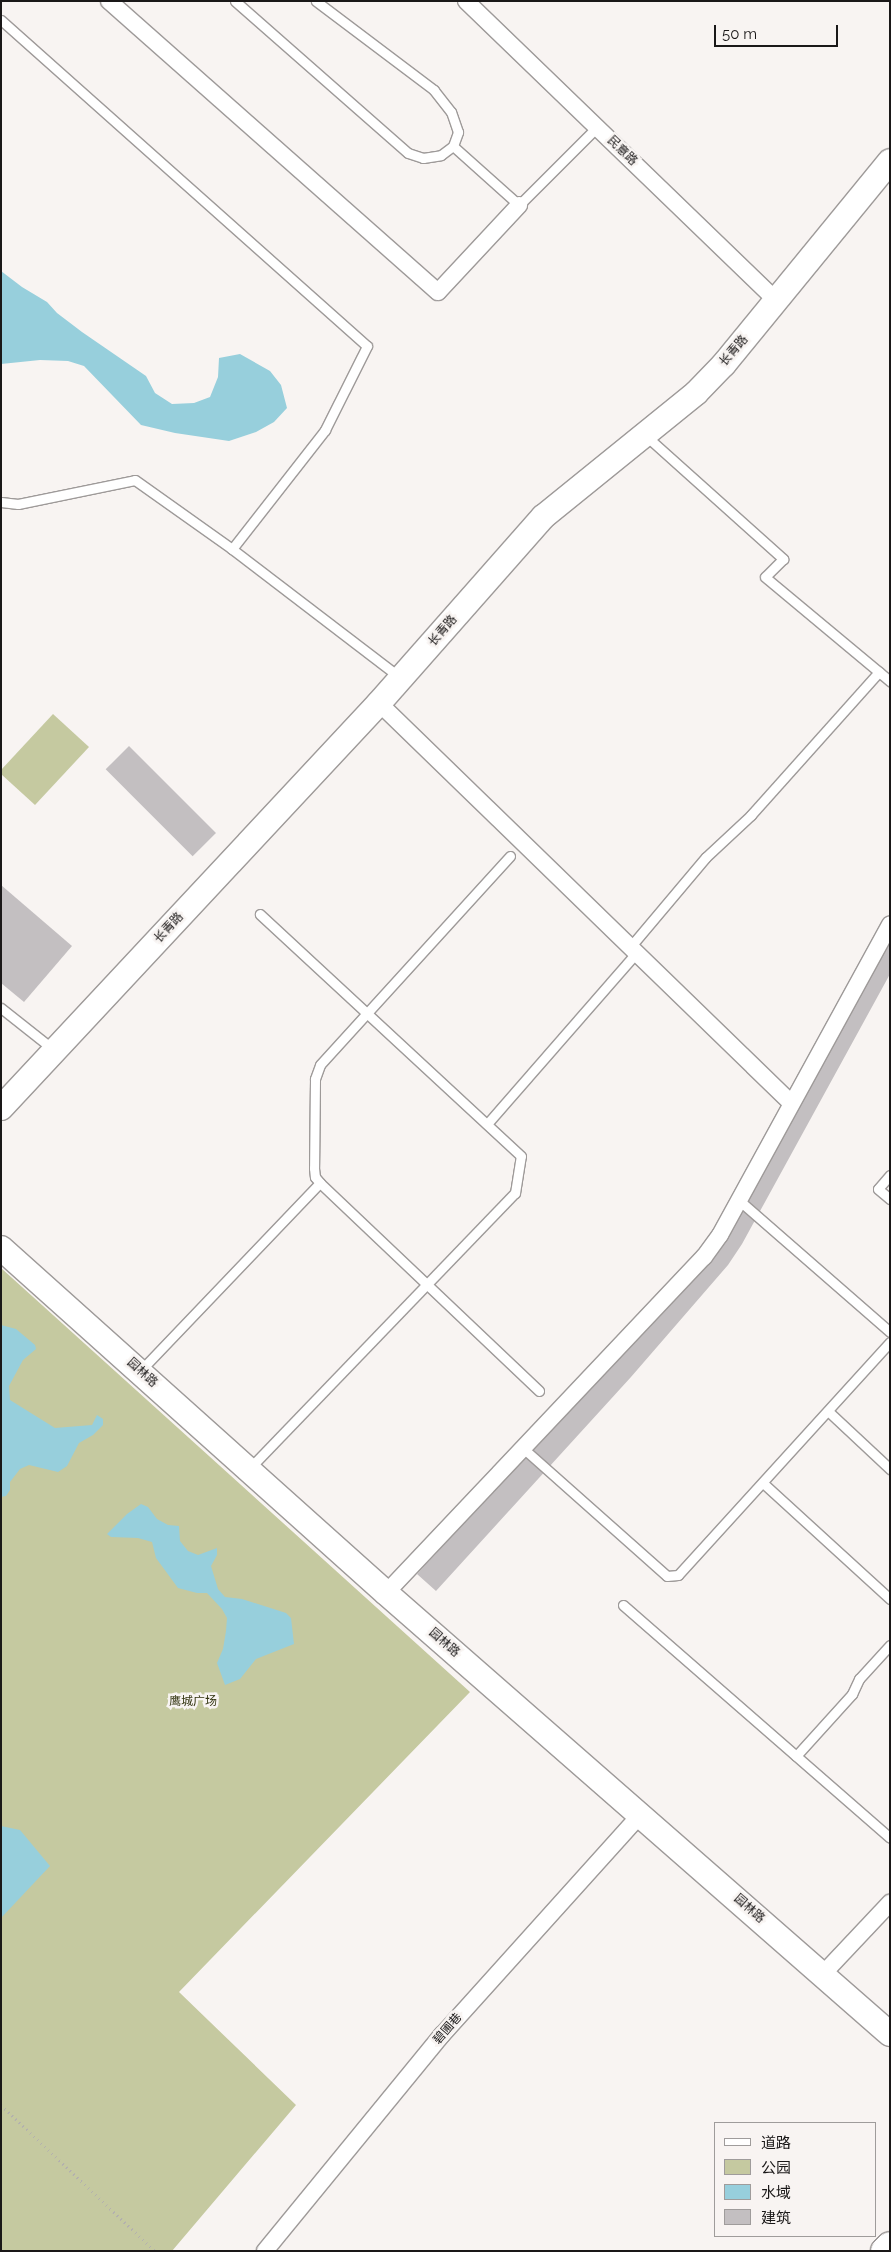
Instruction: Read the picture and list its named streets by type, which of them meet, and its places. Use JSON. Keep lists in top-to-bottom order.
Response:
{
  "streets": {
    "street": [
      "民意路",
      "长青路",
      "园林路",
      "碧圃巷"
    ]
  },
  "crossings": [
    ["民意路", "长青路"],
    ["园林路", "碧圃巷"]
  ],
  "parks": ["鹰城广场"],
  "legend": [
    "道路",
    "公园",
    "水域",
    "建筑"
  ],
  "scale_bar": "50 m"
}
